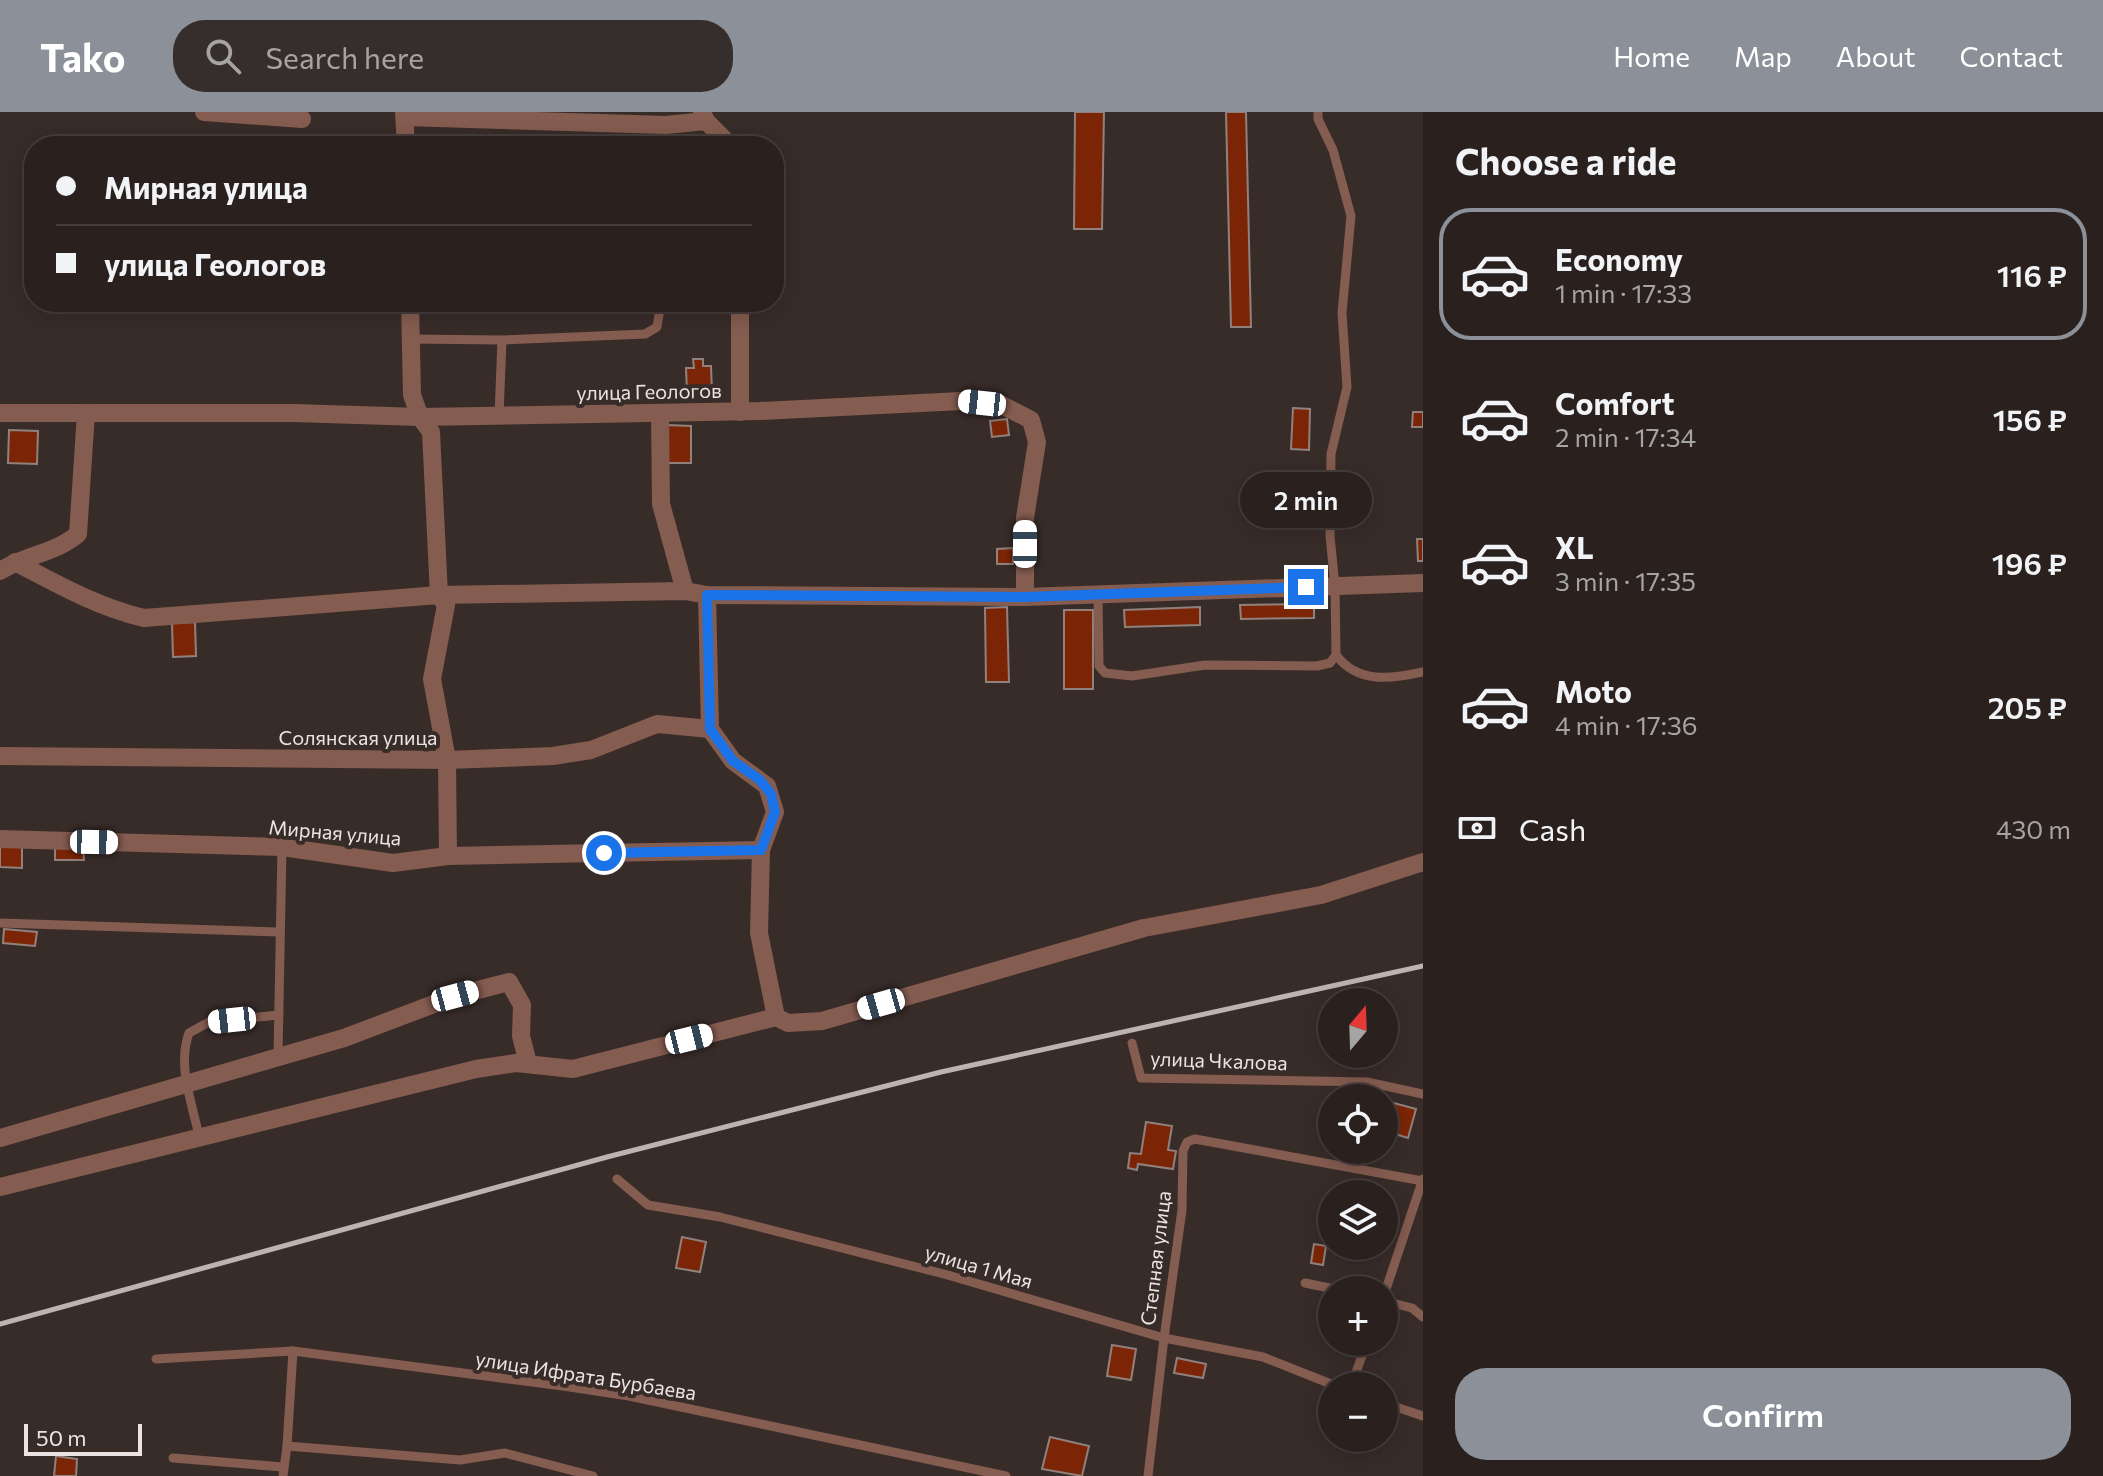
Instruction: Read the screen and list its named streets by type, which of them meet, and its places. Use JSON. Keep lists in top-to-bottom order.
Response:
{
  "streets": {
    "street": ["улица Геологов", "Солянская улица", "Мирная улица"],
    "lane": [
      "улица Чкалова",
      "Степная улица",
      "улица 1 Мая",
      "улица Ифрата Бурбаева"
    ]
  },
  "crossings": [
    ["Степная улица", "улица 1 Мая"]
  ],
  "scale_bar": "50 m",
  "north": "top",
  "page": {
    "header": "Tako",
    "search": "Search here",
    "nav": [
      "Home",
      "Map",
      "About",
      "Contact"
    ],
    "heading": "Choose a ride",
    "banner": ["Мирная улица", "улица Геологов"],
    "list": [
      {
        "name": "Economy",
        "note": "1 min · 17:33",
        "value": "116 ₽"
      },
      {
        "name": "Comfort",
        "note": "2 min · 17:34",
        "value": "156 ₽"
      },
      {
        "name": "XL",
        "note": "3 min · 17:35",
        "value": "196 ₽"
      },
      {
        "name": "Moto",
        "note": "4 min · 17:36",
        "value": "205 ₽"
      }
    ],
    "bubble": "2 min",
    "pay": ["Cash", "430 m"],
    "map_buttons": ["+", "−"],
    "buttons": "Confirm",
    "scale": "50 m"
  }
}
